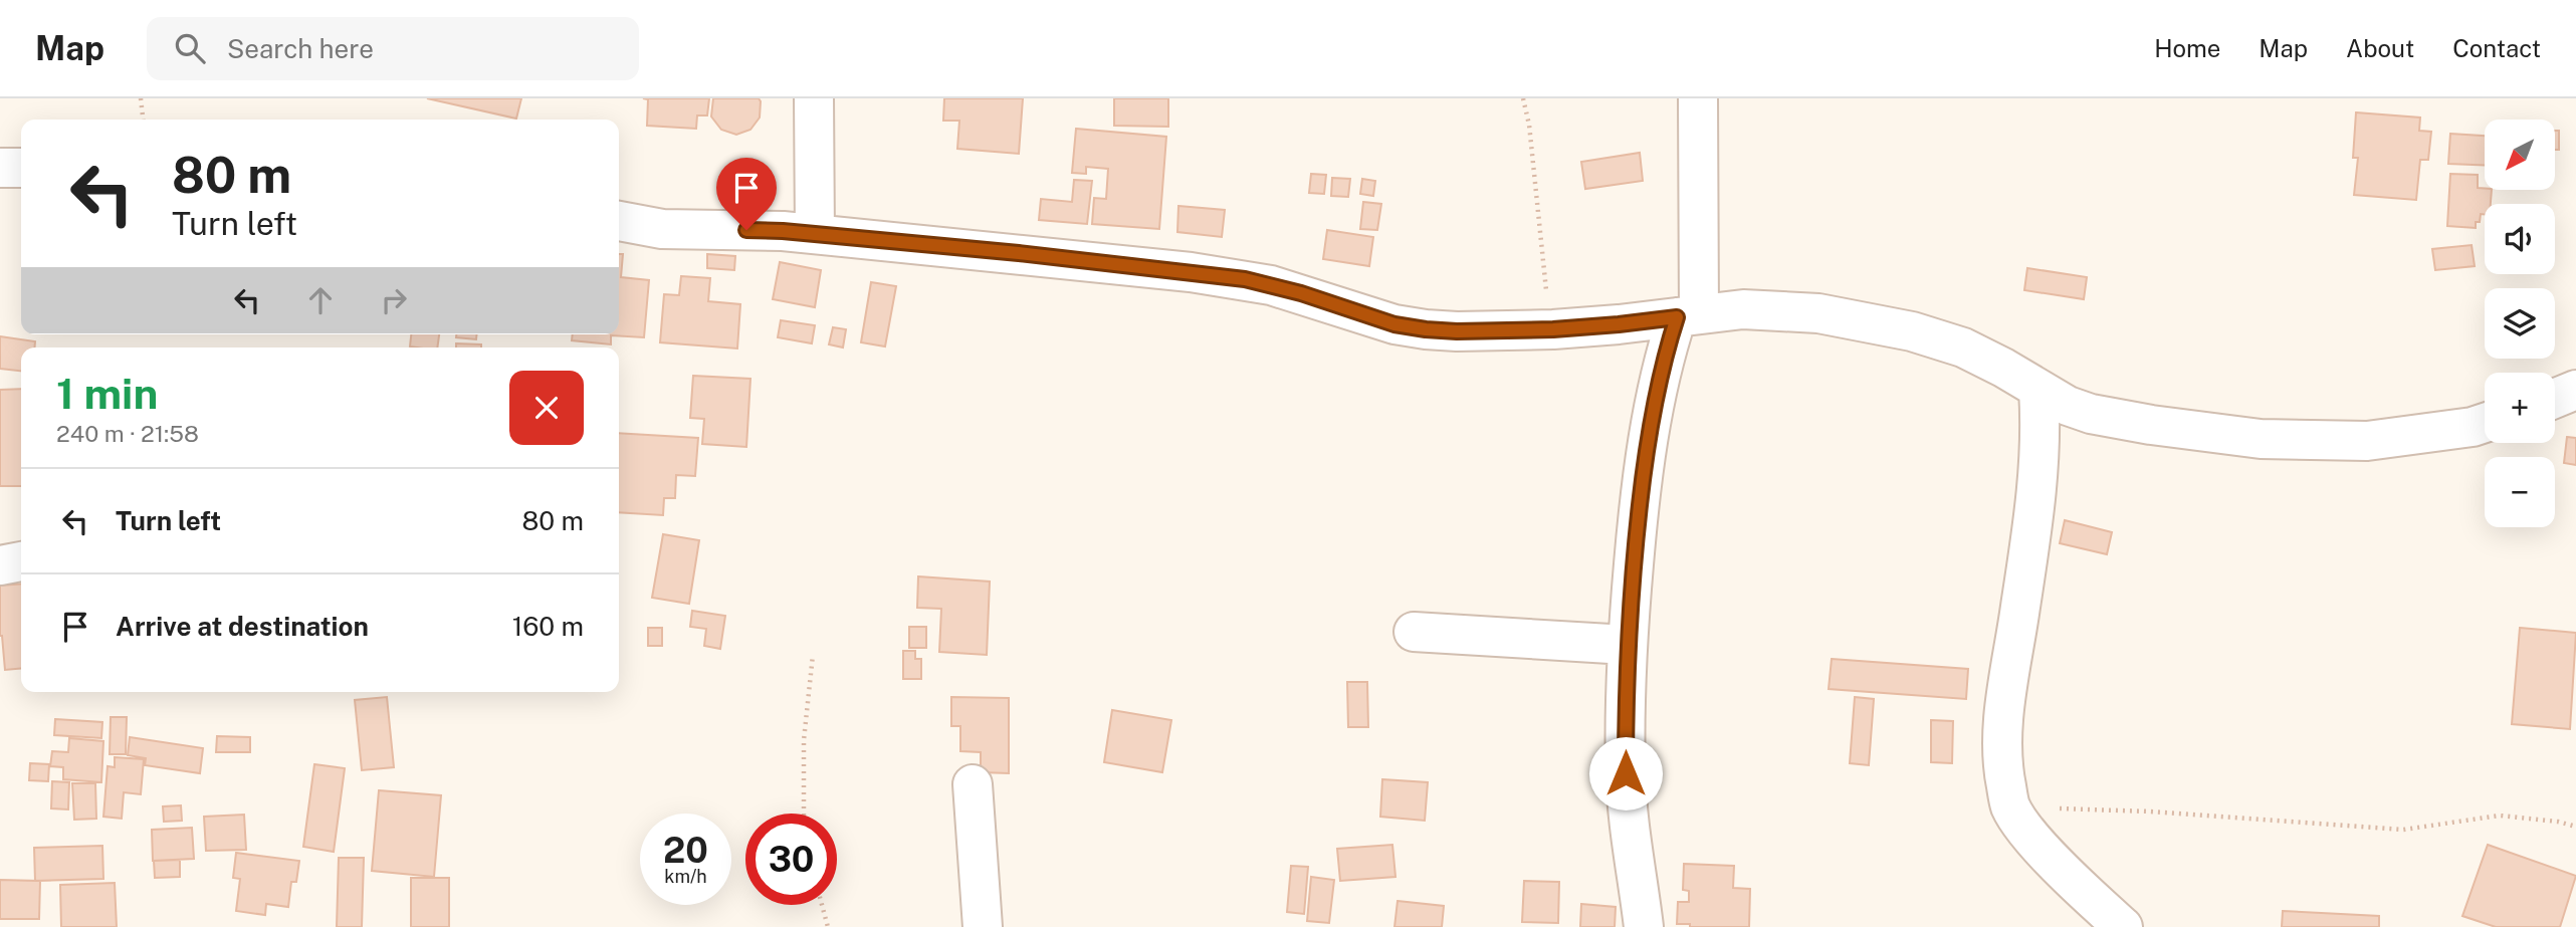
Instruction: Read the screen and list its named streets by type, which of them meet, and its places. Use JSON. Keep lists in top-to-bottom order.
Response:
{
  "north": "bottom left",
  "page": {
    "header": "Map",
    "search": "Search here",
    "nav": [
      "Home",
      "Map",
      "About",
      "Contact"
    ],
    "map_buttons": ["+", "−"],
    "turn": ["80 m", "Turn left"],
    "heading": ["1 min", "240 m · 21:58"],
    "list": [
      {
        "name": "Turn left",
        "value": "80 m"
      },
      {
        "name": "Arrive at destination",
        "value": "160 m"
      }
    ],
    "speed": "20 km/h",
    "limit": "30"
  }
}
